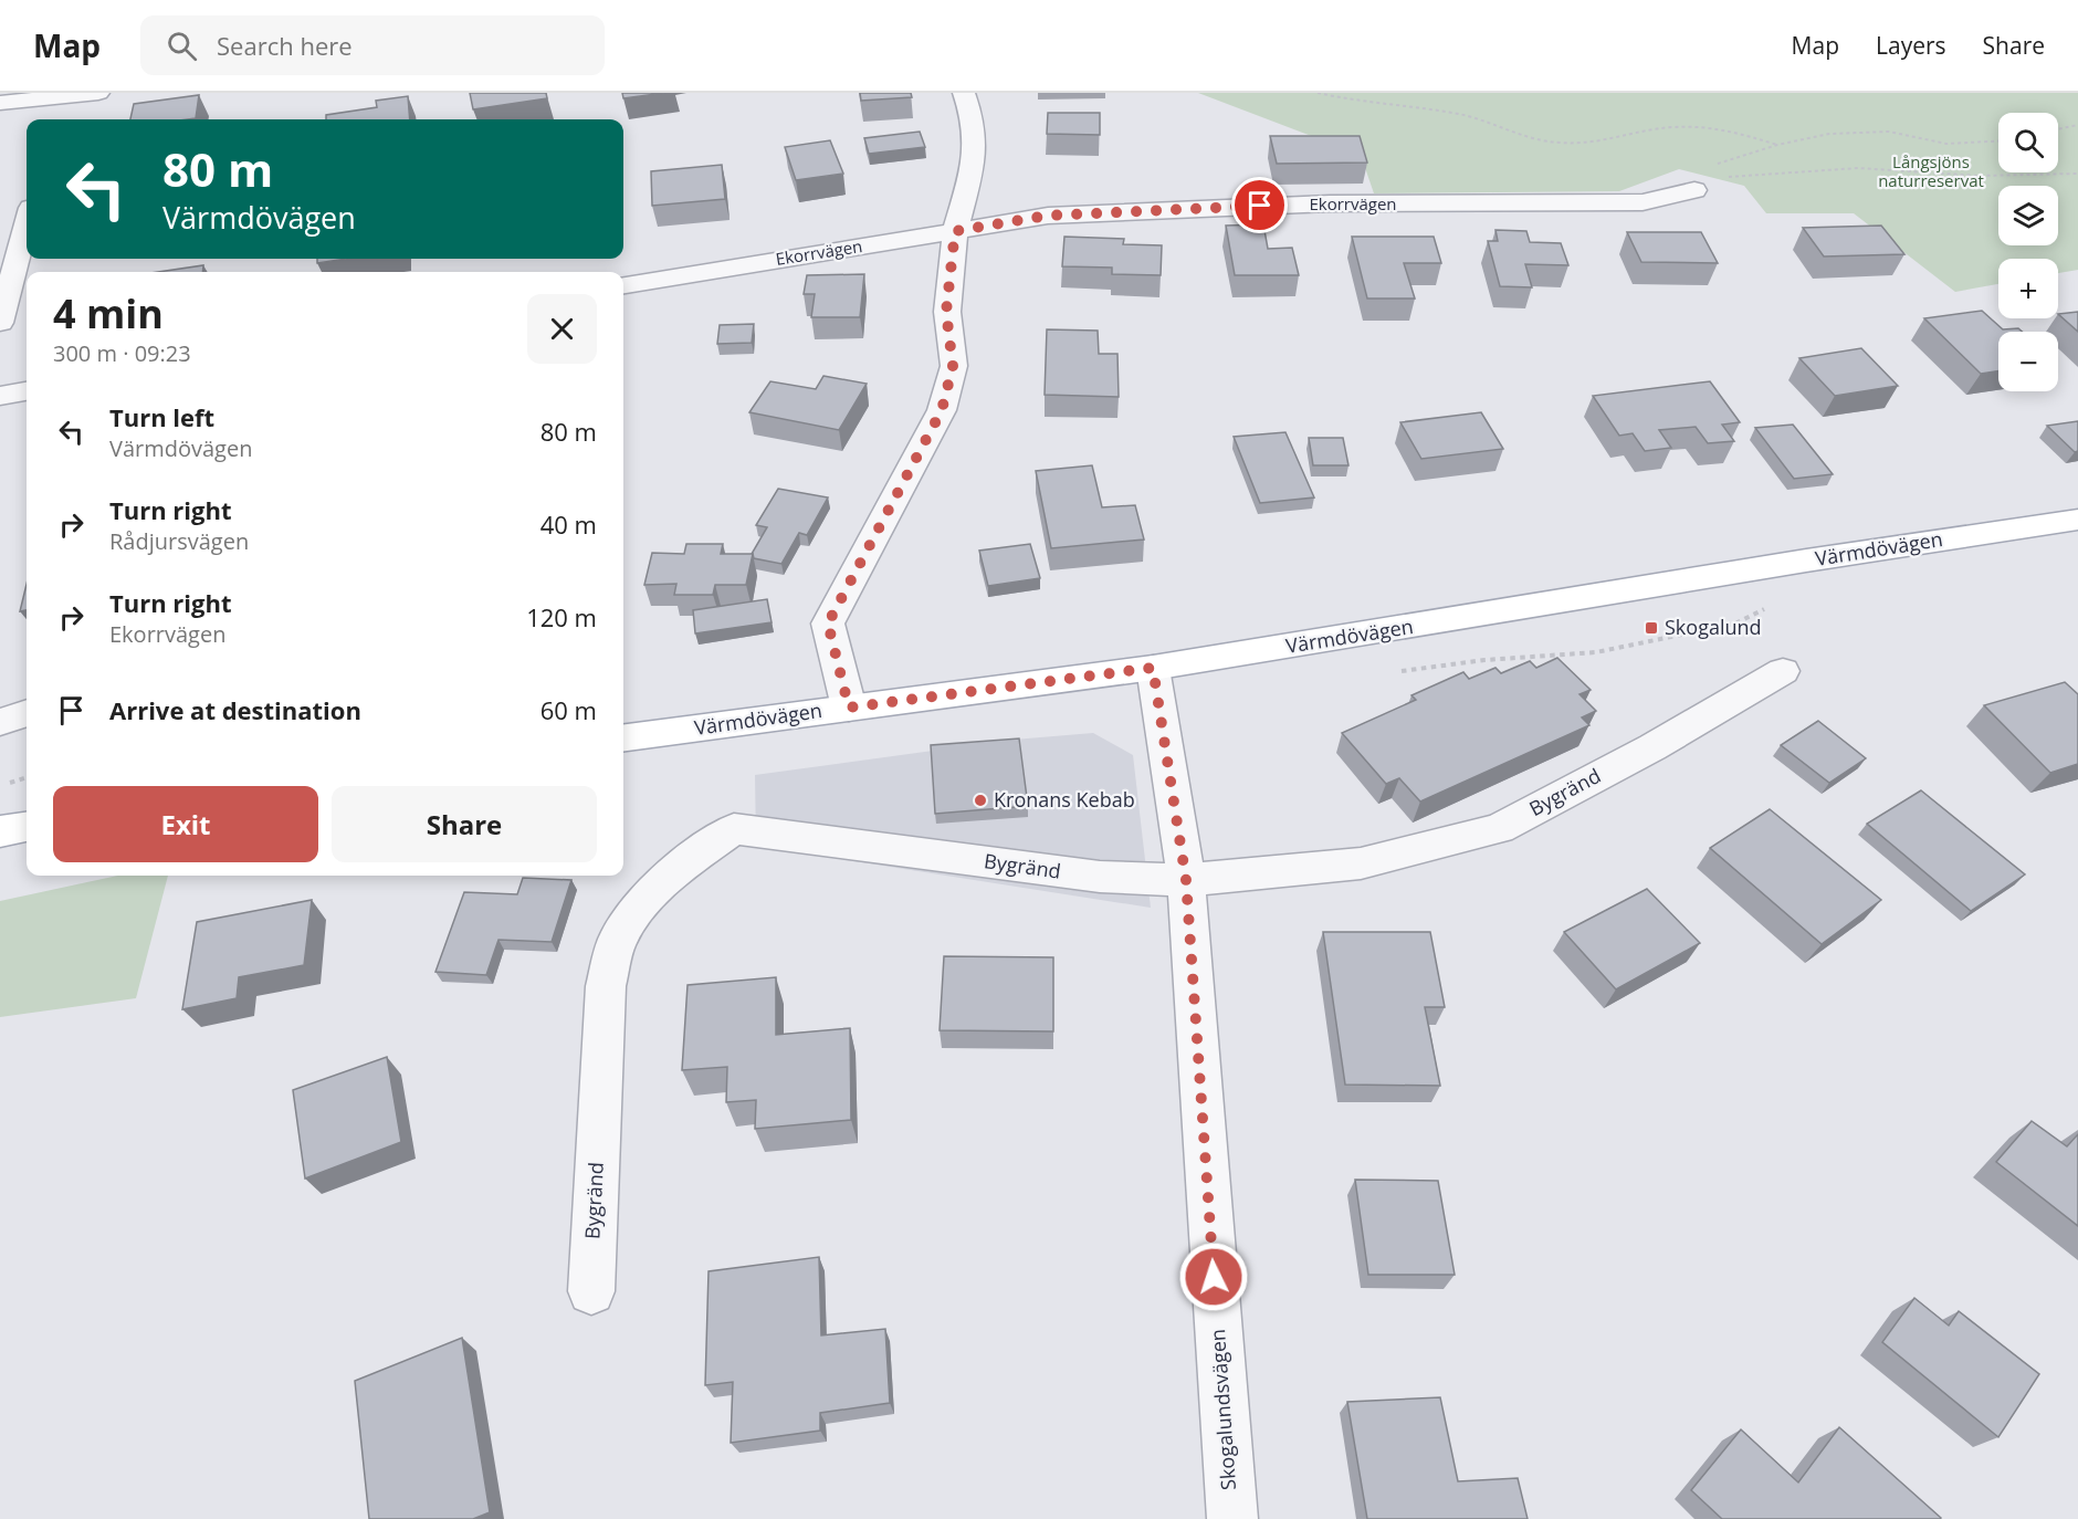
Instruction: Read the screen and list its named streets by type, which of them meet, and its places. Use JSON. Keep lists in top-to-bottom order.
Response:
{
  "streets": {
    "main road": ["Värmdövägen"],
    "street": ["Ekorrvägen", "Bygränd", "Skogalundsvägen"]
  },
  "crossings": [
    ["Värmdövägen", "Skogalundsvägen"],
    ["Bygränd", "Skogalundsvägen"]
  ],
  "parks": ["Långsjöns naturreservat"],
  "places": {
    "transit": ["Skogalund"],
    "other": ["Kronans Kebab"]
  },
  "page": {
    "header": "Map",
    "search": "Search here",
    "nav": ["Map", "Layers", "Share"],
    "map_buttons": ["+", "−"],
    "turn": ["80 m", "Värmdövägen"],
    "heading": ["4 min", "300 m · 09:23"],
    "list": [
      {
        "name": "Turn left",
        "note": "Värmdövägen",
        "value": "80 m"
      },
      {
        "name": "Turn right",
        "note": "Rådjursvägen",
        "value": "40 m"
      },
      {
        "name": "Turn right",
        "note": "Ekorrvägen",
        "value": "120 m"
      },
      {
        "name": "Arrive at destination",
        "value": "60 m"
      }
    ],
    "buttons": ["Exit", "Share"]
  }
}
